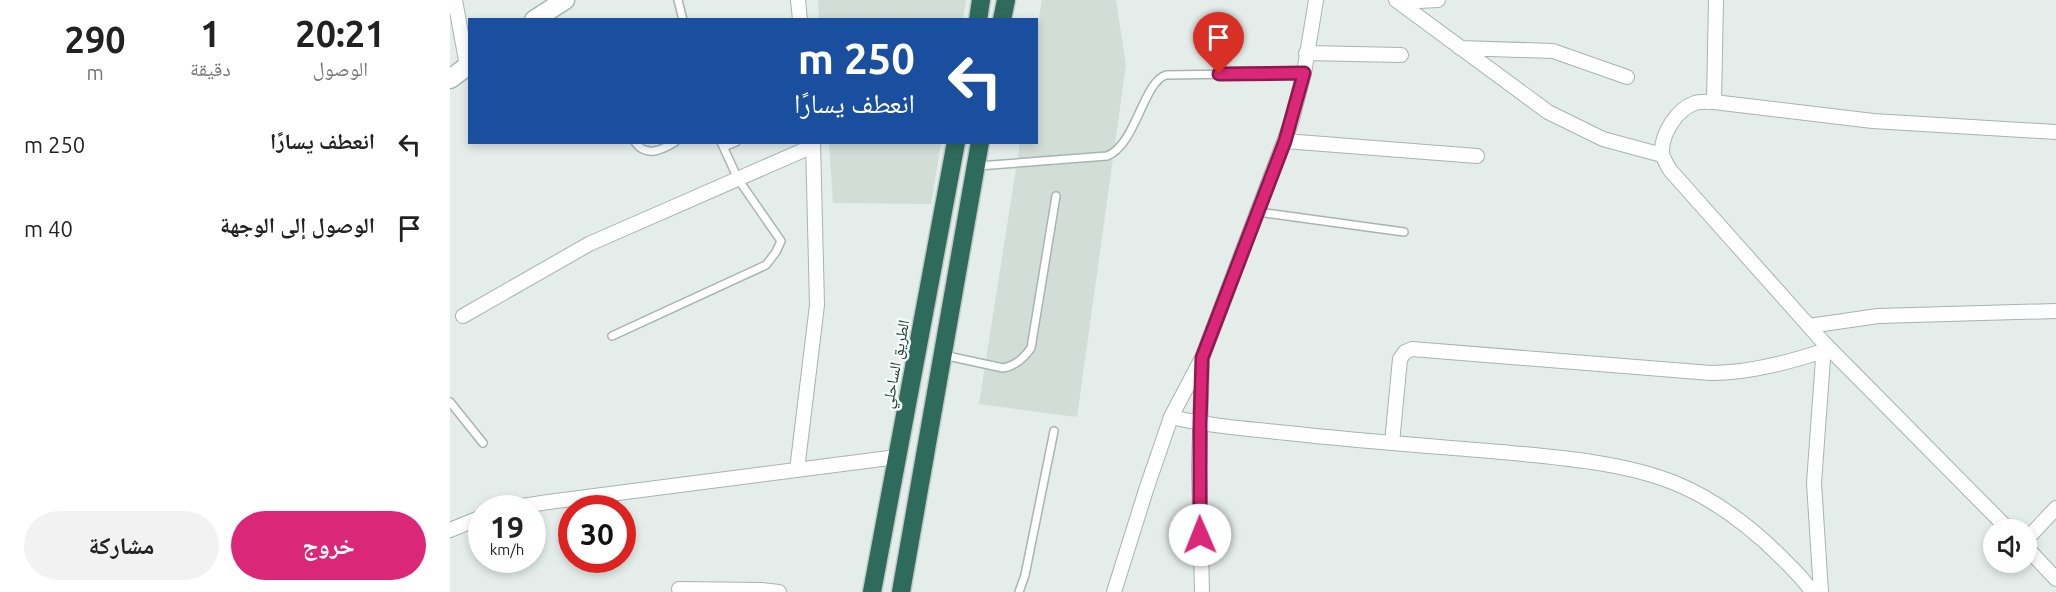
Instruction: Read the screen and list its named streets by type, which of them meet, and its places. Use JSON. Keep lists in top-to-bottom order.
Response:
{
  "streets": {
    "highway": ["الطريق الساحلي"]
  },
  "page": {
    "eta": [
      "20:21",
      "الوصول",
      "1",
      "دقيقة",
      "290",
      "m"
    ],
    "turn": ["250 m", "انعطف يسارًا"],
    "list": [
      {
        "name": "انعطف يسارًا",
        "value": "250 m"
      },
      {
        "name": "الوصول إلى الوجهة",
        "value": "40 m"
      }
    ],
    "speed": "19 km/h",
    "limit": "30",
    "buttons": ["خروج", "مشاركة"]
  }
}
